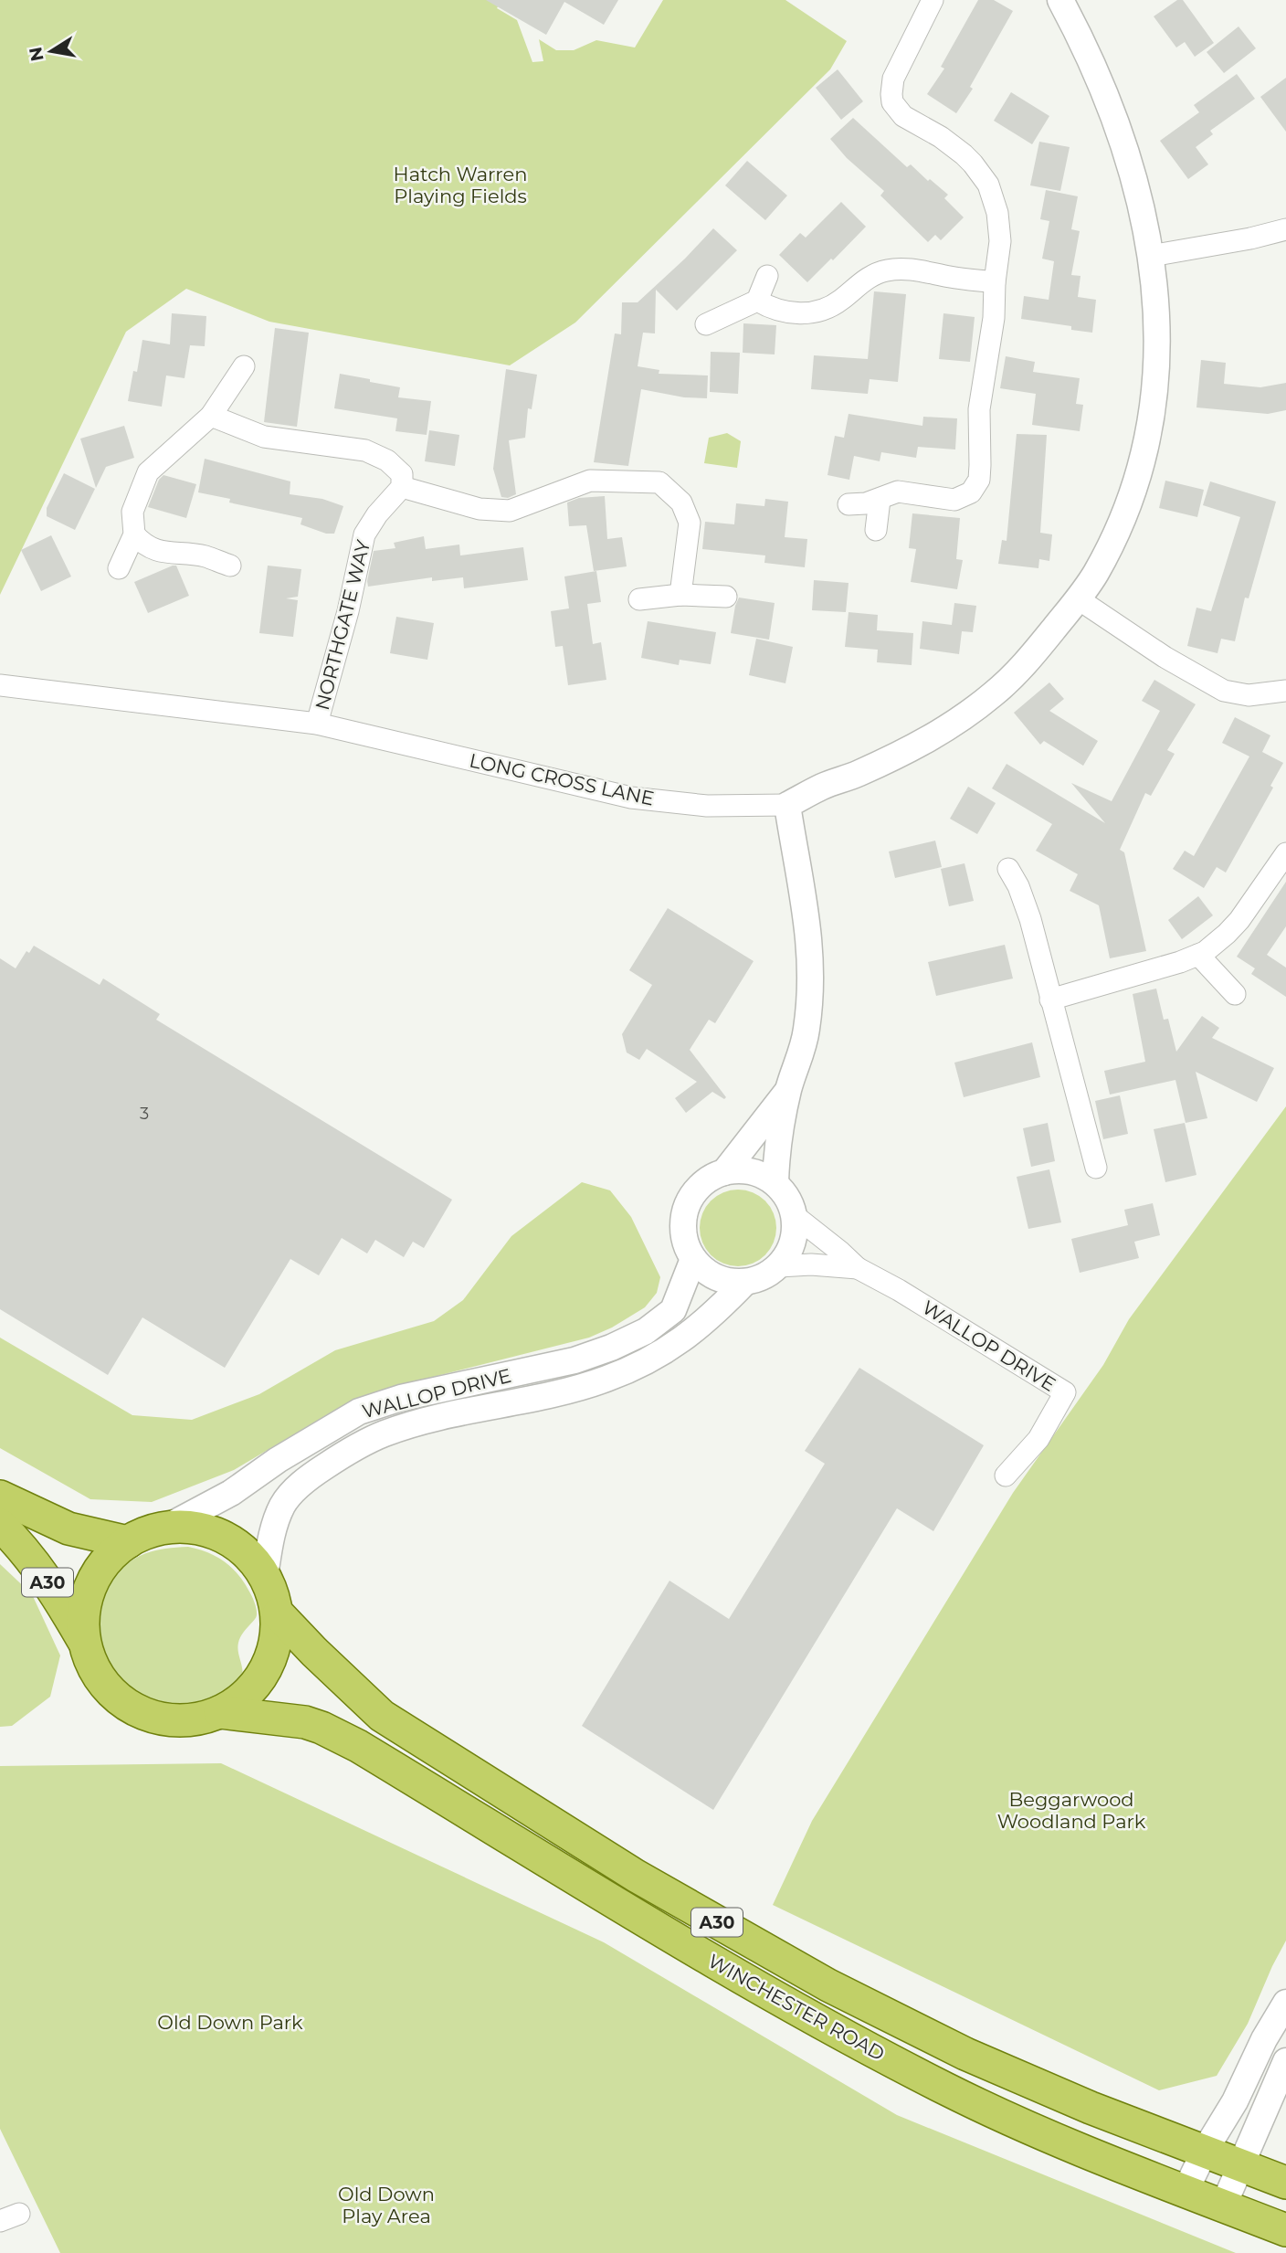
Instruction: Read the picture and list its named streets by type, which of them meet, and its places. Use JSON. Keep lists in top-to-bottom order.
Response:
{
  "streets": {
    "main road": ["A30", "WINCHESTER ROAD"],
    "street": ["NORTHGATE WAY", "LONG CROSS LANE", "WALLOP DRIVE"]
  },
  "crossings": [
    ["NORTHGATE WAY", "LONG CROSS LANE"],
    ["WALLOP DRIVE", "A30"],
    ["WALLOP DRIVE", "WINCHESTER ROAD"],
    ["A30", "WINCHESTER ROAD"]
  ],
  "parks": [
    "Hatch Warren Playing Fields",
    "Beggarwood Woodland Park",
    "Old Down Park",
    "Old Down Play Area"
  ],
  "house_numbers": ["3"],
  "north": "left"
}
